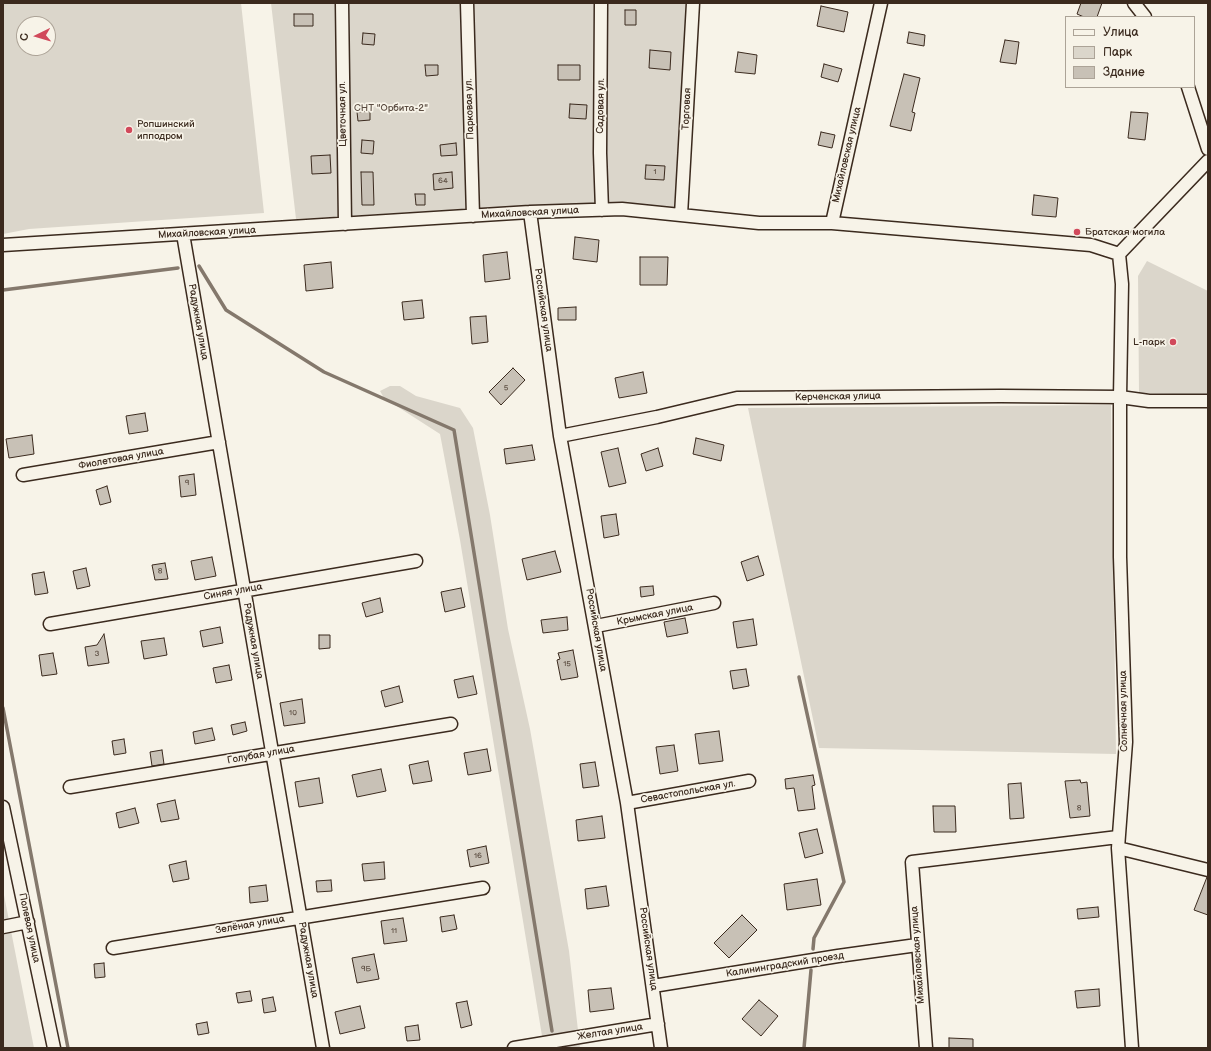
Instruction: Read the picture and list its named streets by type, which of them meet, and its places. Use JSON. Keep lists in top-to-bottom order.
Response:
{
  "streets": {
    "street": [
      "Садовая ул.",
      "Парковая ул.",
      "Торговая",
      "Цветочная ул.",
      "Михайловская улица",
      "Российская улица",
      "Радужная улица",
      "Керченская улица",
      "Фиолетовая улица",
      "Синяя улица",
      "Крымская улица",
      "Солнечная улица",
      "Голубая улица",
      "Севастопольская ул.",
      "Зелёная улица",
      "Полевая улица",
      "Калининградский проезд",
      "Желтая улица"
    ]
  },
  "crossings": [
    ["Садовая ул.", "Михайловская улица"],
    ["Парковая ул.", "Михайловская улица"],
    ["Торговая", "Михайловская улица"],
    ["Цветочная ул.", "Михайловская улица"],
    ["Михайловская улица", "Российская улица"],
    ["Михайловская улица", "Радужная улица"],
    ["Михайловская улица", "Солнечная улица"],
    ["Михайловская улица", "Калининградский проезд"],
    ["Российская улица", "Керченская улица"],
    ["Российская улица", "Крымская улица"],
    ["Российская улица", "Севастопольская ул."],
    ["Российская улица", "Калининградский проезд"],
    ["Российская улица", "Желтая улица"],
    ["Радужная улица", "Фиолетовая улица"],
    ["Радужная улица", "Синяя улица"],
    ["Радужная улица", "Голубая улица"],
    ["Радужная улица", "Зелёная улица"],
    ["Керченская улица", "Солнечная улица"]
  ],
  "parks": ["СНТ \"Орбита-2\""],
  "places": ["Ропшинский ипподром", "Братская могила", "L-парк"],
  "house_numbers": [
    "1",
    "64",
    "5",
    "9",
    "8",
    "3",
    "15",
    "10",
    "8",
    "16",
    "11",
    "9Б"
  ],
  "legend": ["Улица", "Парк", "Здание"],
  "north": "left"
}
